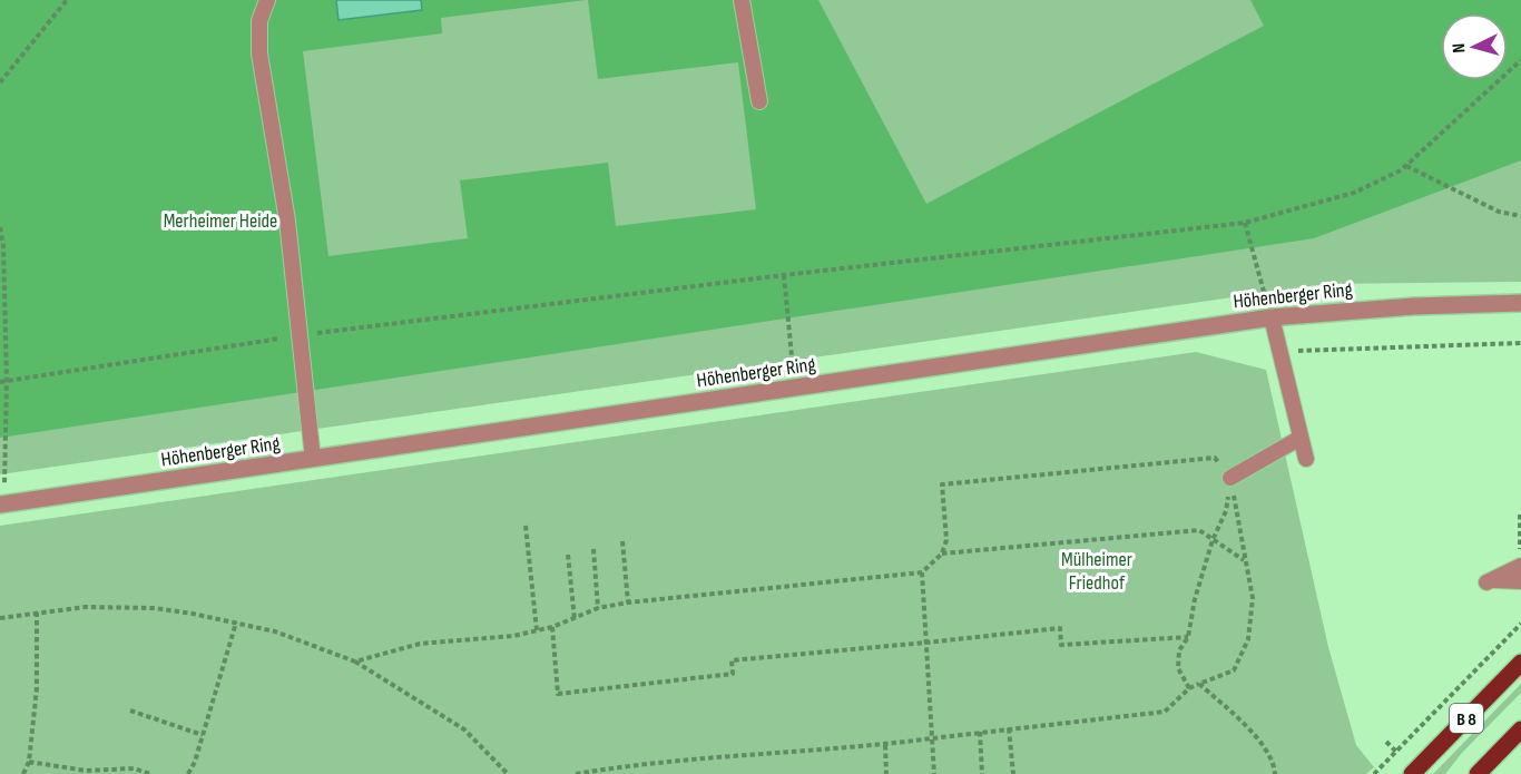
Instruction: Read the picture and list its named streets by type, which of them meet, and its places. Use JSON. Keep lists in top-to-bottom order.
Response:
{
  "streets": {
    "main road": ["B 8"],
    "street": ["Höhenberger Ring"]
  },
  "parks": ["Merheimer Heide", "Mülheimer Friedhof"],
  "north": "left"
}
